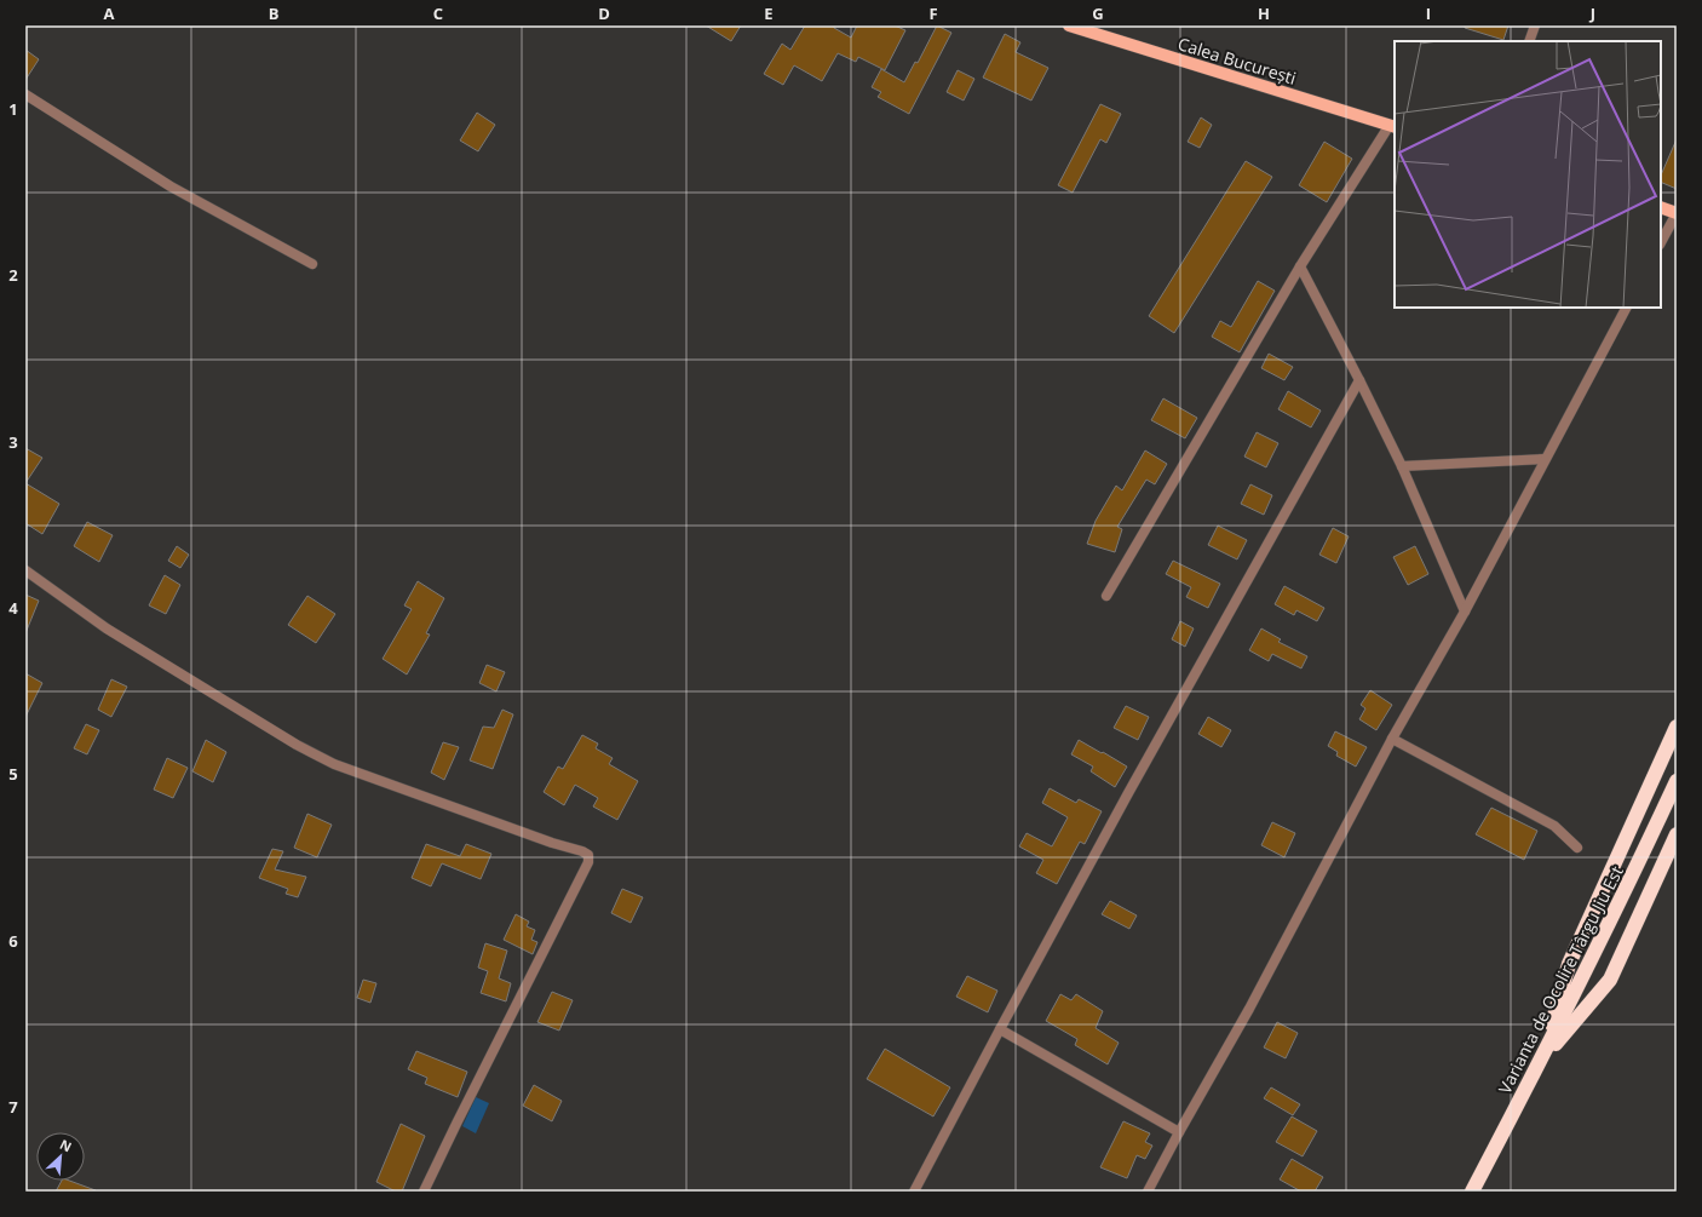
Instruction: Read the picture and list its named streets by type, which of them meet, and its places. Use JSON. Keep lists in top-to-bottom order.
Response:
{
  "streets": {
    "highway": ["Varianta de Ocolire Târgu Jiu Est"],
    "main road": ["Calea București"]
  },
  "north": "top right",
  "grid": {
    "columns": [
      "A",
      "B",
      "C",
      "D",
      "E",
      "F",
      "G",
      "H",
      "I",
      "J"
    ],
    "rows": [
      "1",
      "2",
      "3",
      "4",
      "5",
      "6",
      "7"
    ]
  }
}
